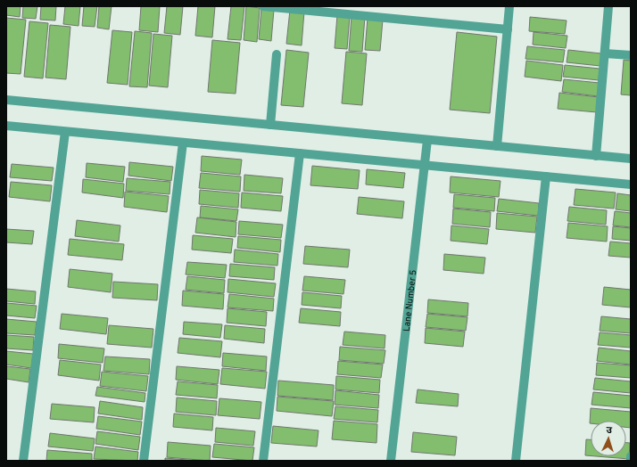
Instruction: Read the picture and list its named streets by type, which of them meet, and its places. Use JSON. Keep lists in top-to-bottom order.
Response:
{
  "streets": {
    "street": ["Lane Number 5"]
  },
  "north": "top"
}
